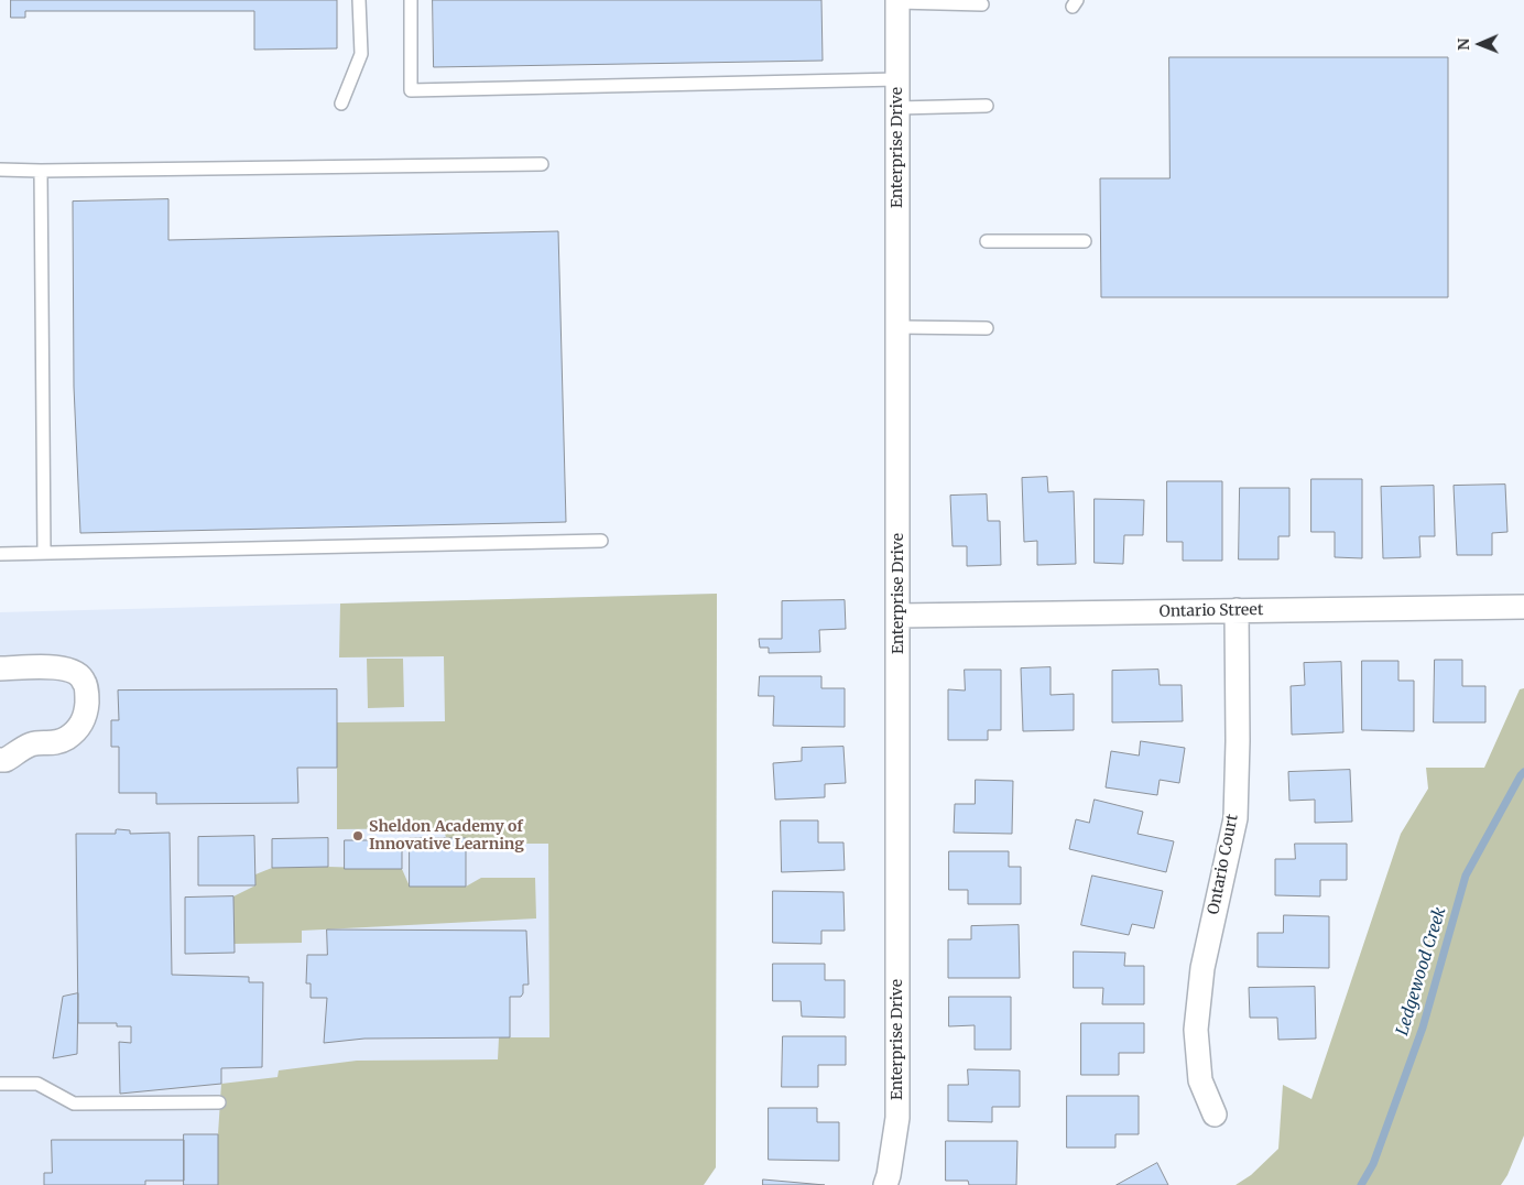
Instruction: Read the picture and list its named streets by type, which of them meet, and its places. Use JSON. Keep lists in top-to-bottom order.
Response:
{
  "streets": {
    "street": ["Enterprise Drive", "Ontario Street", "Ontario Court"]
  },
  "crossings": [
    ["Enterprise Drive", "Ontario Street"],
    ["Ontario Street", "Ontario Court"]
  ],
  "water": ["Ledgewood Creek"],
  "places": ["Sheldon Academy of Innovative Learning"],
  "north": "left"
}
